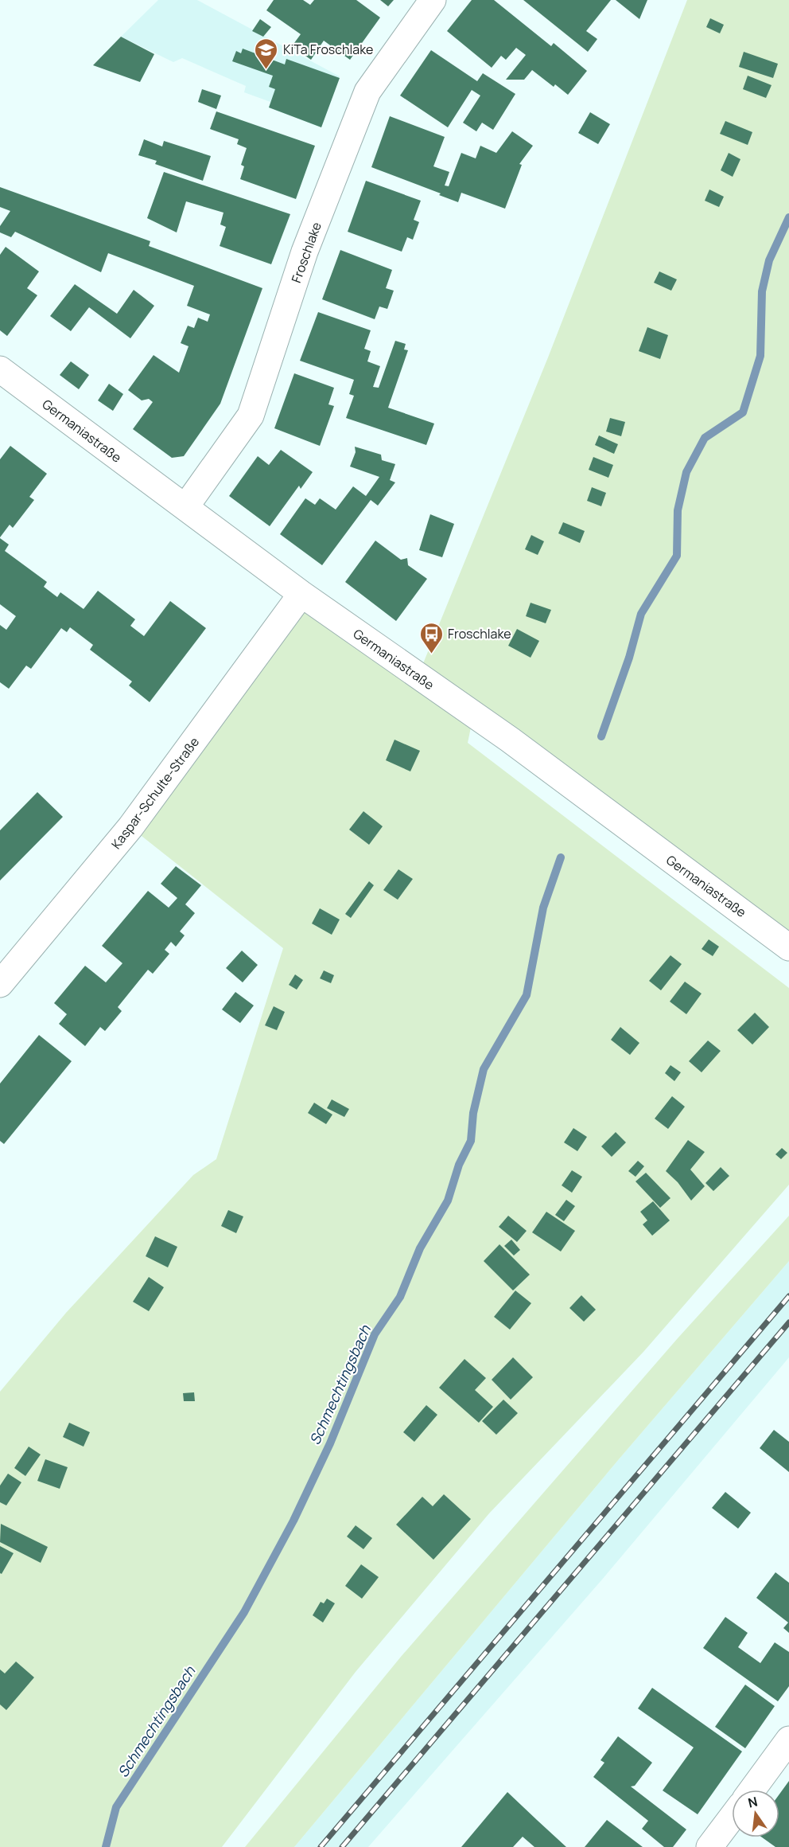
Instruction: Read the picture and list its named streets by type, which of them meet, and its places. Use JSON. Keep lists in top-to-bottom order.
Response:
{
  "streets": {
    "street": ["Froschlake", "Germaniastraße", "Kaspar-Schulte-Straße"]
  },
  "crossings": [
    ["Froschlake", "Germaniastraße"],
    ["Germaniastraße", "Kaspar-Schulte-Straße"]
  ],
  "water": ["Schmechtingsbach"],
  "places": {
    "school or university": ["KiTa Froschlake"],
    "bus stop": ["Froschlake"]
  },
  "north": "top"
}
